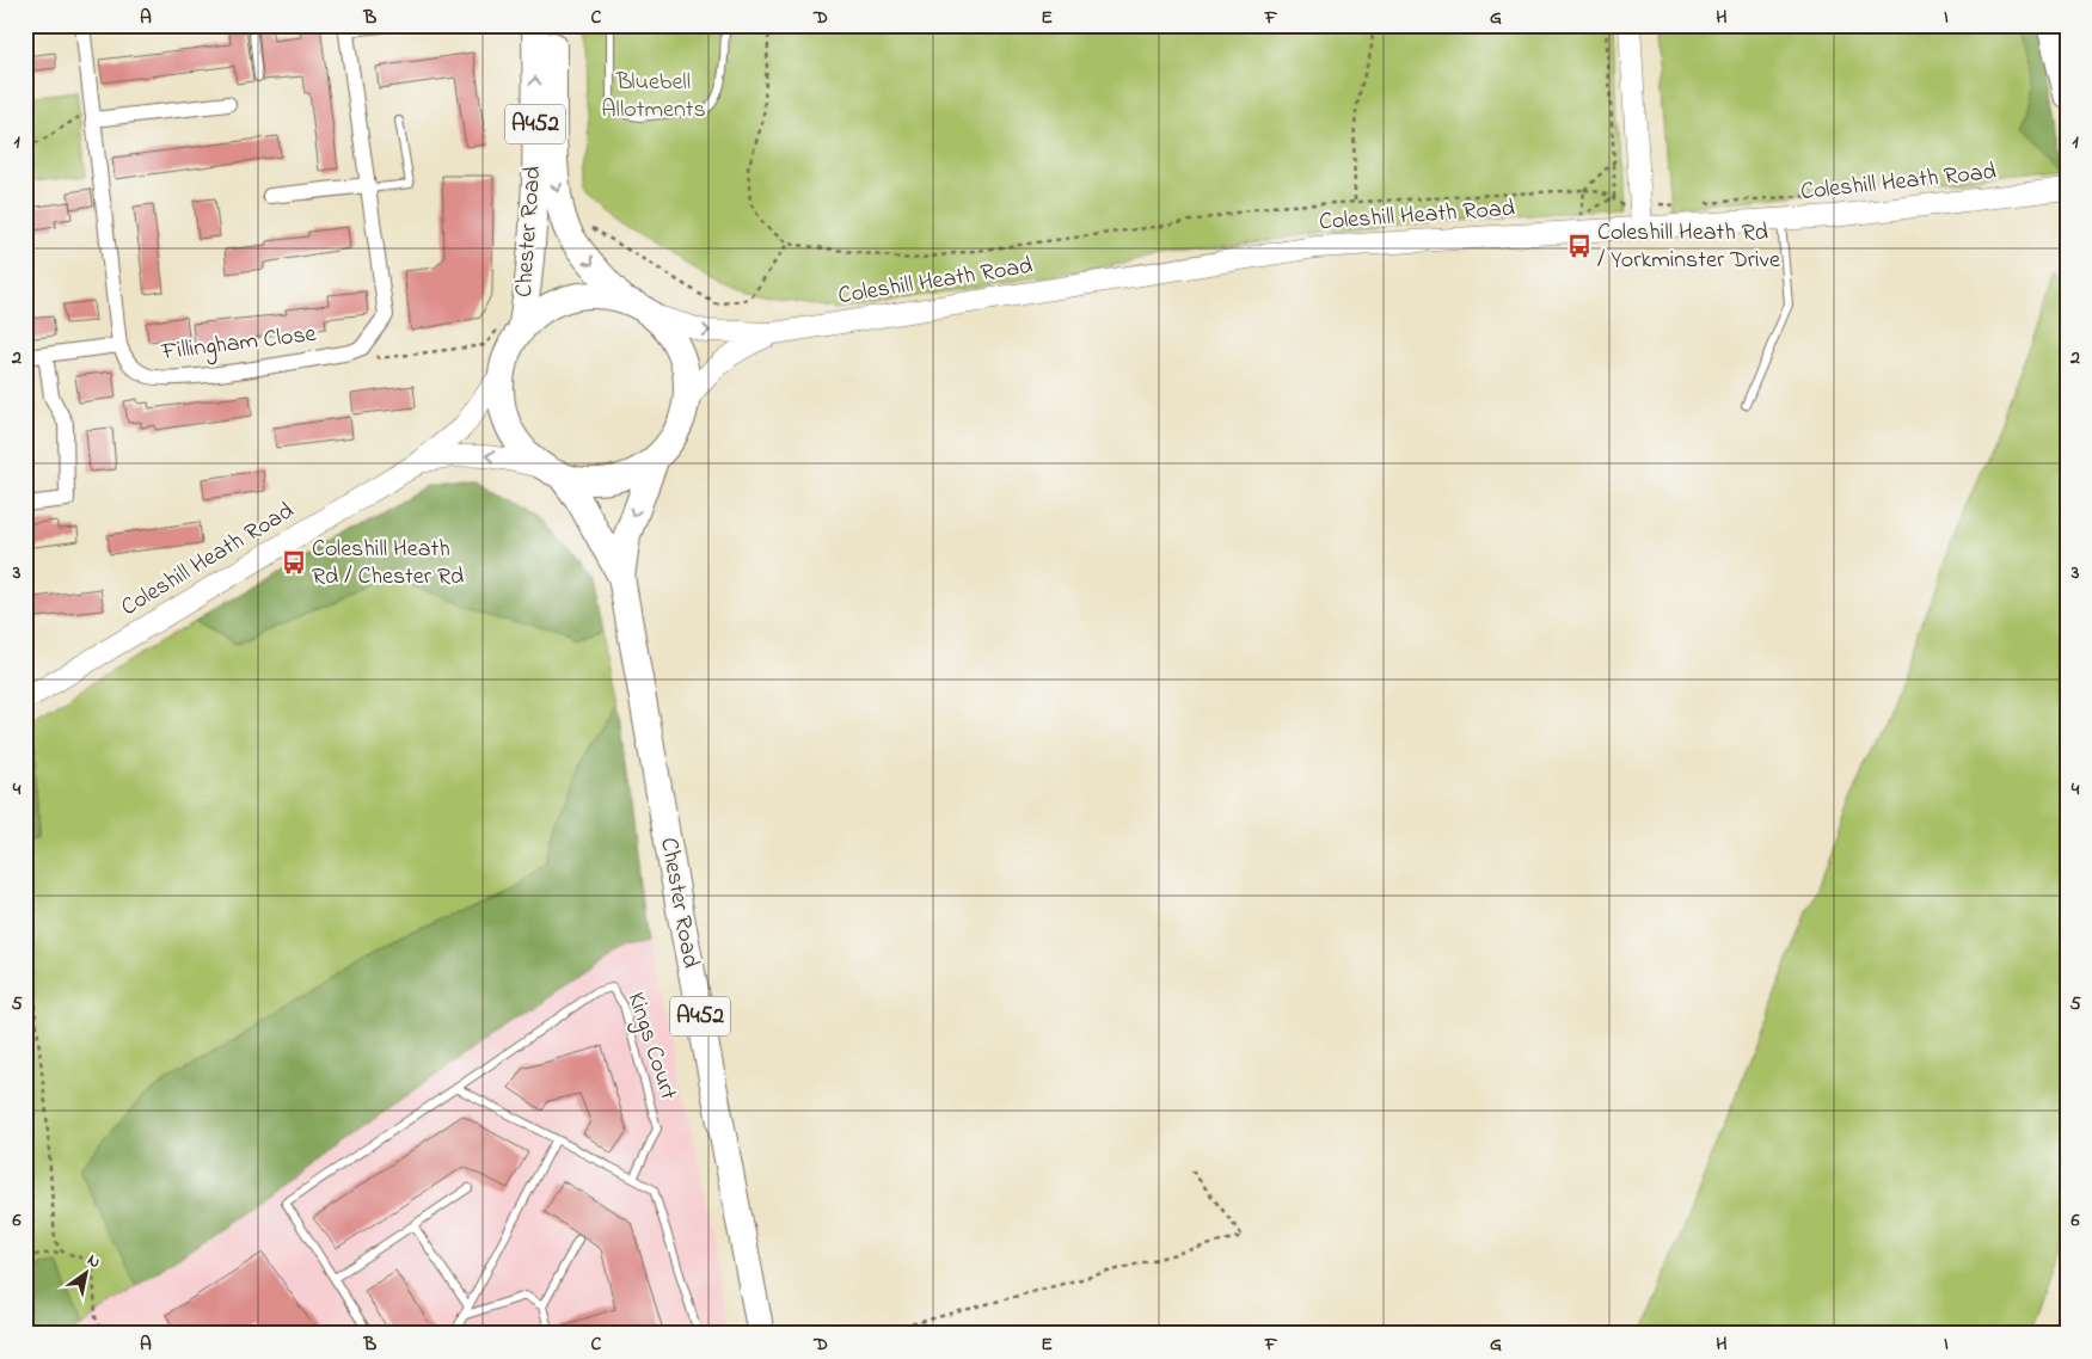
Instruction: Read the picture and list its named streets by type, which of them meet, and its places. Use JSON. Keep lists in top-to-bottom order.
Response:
{
  "streets": {
    "highway": ["A452", "Chester Road"],
    "street": ["Coleshill Heath Road", "Fillingham Close"],
    "lane": ["Kings Court"]
  },
  "crossings": [
    ["Coleshill Heath Road", "Chester Road"]
  ],
  "parks": ["Bluebell Allotments"],
  "places": {
    "bus stop": ["Coleshill Heath Rd / Yorkminster Drive", "Coleshill Heath Rd / Chester Rd"]
  },
  "north": "top right",
  "grid": {
    "columns": [
      "A",
      "B",
      "C",
      "D",
      "E",
      "F",
      "G",
      "H",
      "I"
    ],
    "rows": [
      "1",
      "2",
      "3",
      "4",
      "5",
      "6"
    ]
  }
}
